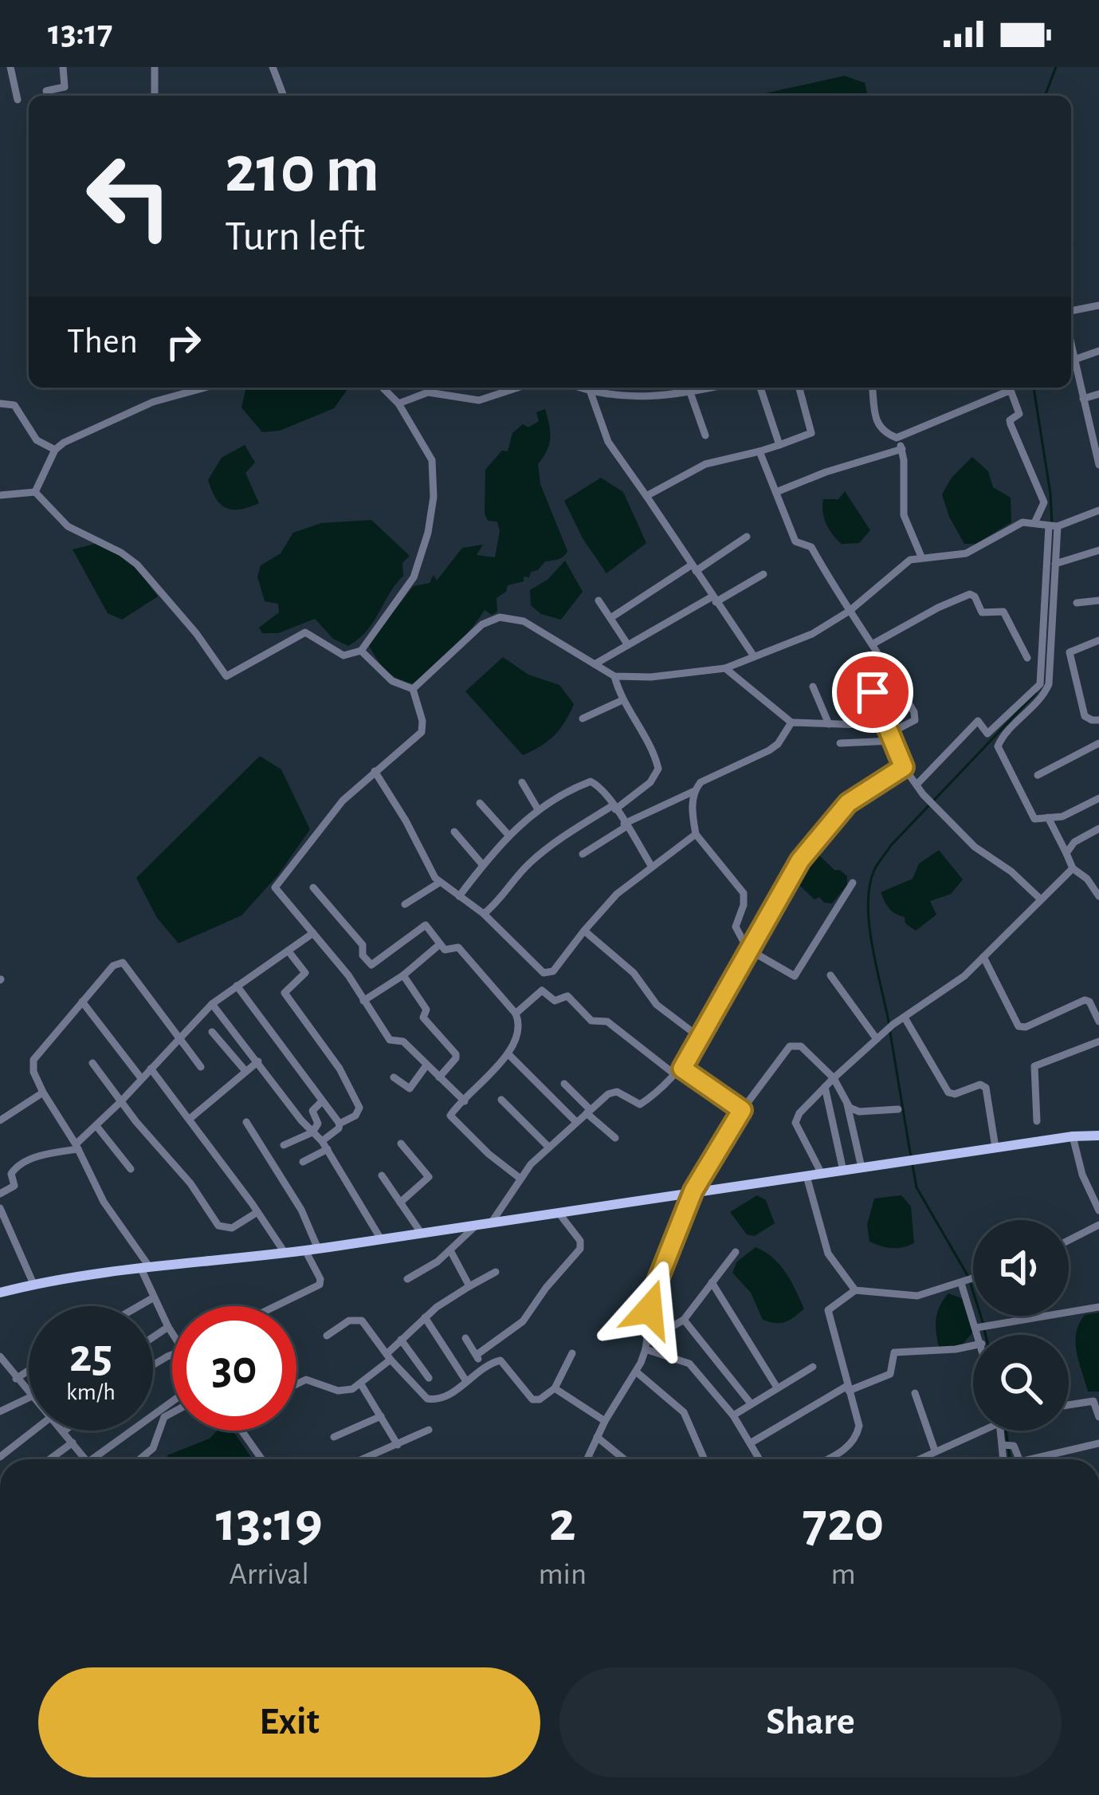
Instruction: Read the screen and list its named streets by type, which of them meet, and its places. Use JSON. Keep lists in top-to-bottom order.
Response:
{
  "page": {
    "status": "13:17",
    "turn": ["210 m", "Turn left"],
    "then": "Then",
    "speed": "25 km/h",
    "limit": "30",
    "eta": [
      "13:19",
      "Arrival",
      "2",
      "min",
      "720",
      "m"
    ],
    "buttons": ["Exit", "Share"]
  }
}
